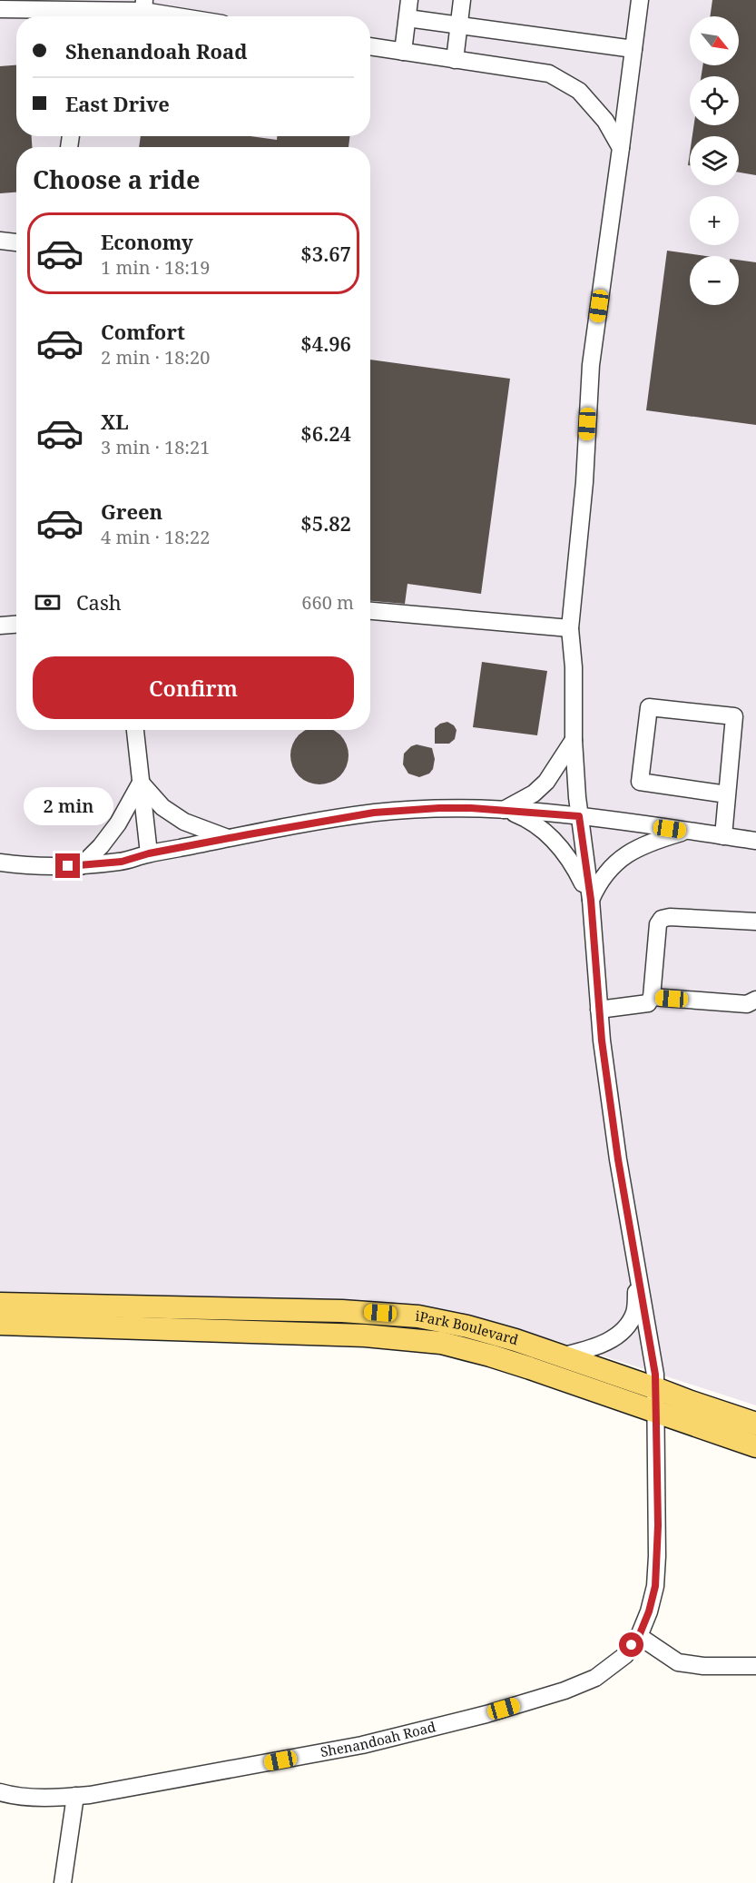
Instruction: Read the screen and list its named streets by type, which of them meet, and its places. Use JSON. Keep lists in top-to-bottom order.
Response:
{
  "streets": {
    "main road": ["iPark Boulevard"],
    "street": ["Shenandoah Road"]
  },
  "crossings": [
    ["iPark Boulevard", "Shenandoah Road"]
  ],
  "north": "bottom right",
  "page": {
    "map_buttons": ["+", "−"],
    "banner": ["Shenandoah Road", "East Drive"],
    "heading": "Choose a ride",
    "list": [
      {
        "name": "Economy",
        "note": "1 min · 18:19",
        "value": "$3.67"
      },
      {
        "name": "Comfort",
        "note": "2 min · 18:20",
        "value": "$4.96"
      },
      {
        "name": "XL",
        "note": "3 min · 18:21",
        "value": "$6.24"
      },
      {
        "name": "Green",
        "note": "4 min · 18:22",
        "value": "$5.82"
      }
    ],
    "pay": ["Cash", "660 m"],
    "buttons": "Confirm",
    "bubble": "2 min"
  }
}
